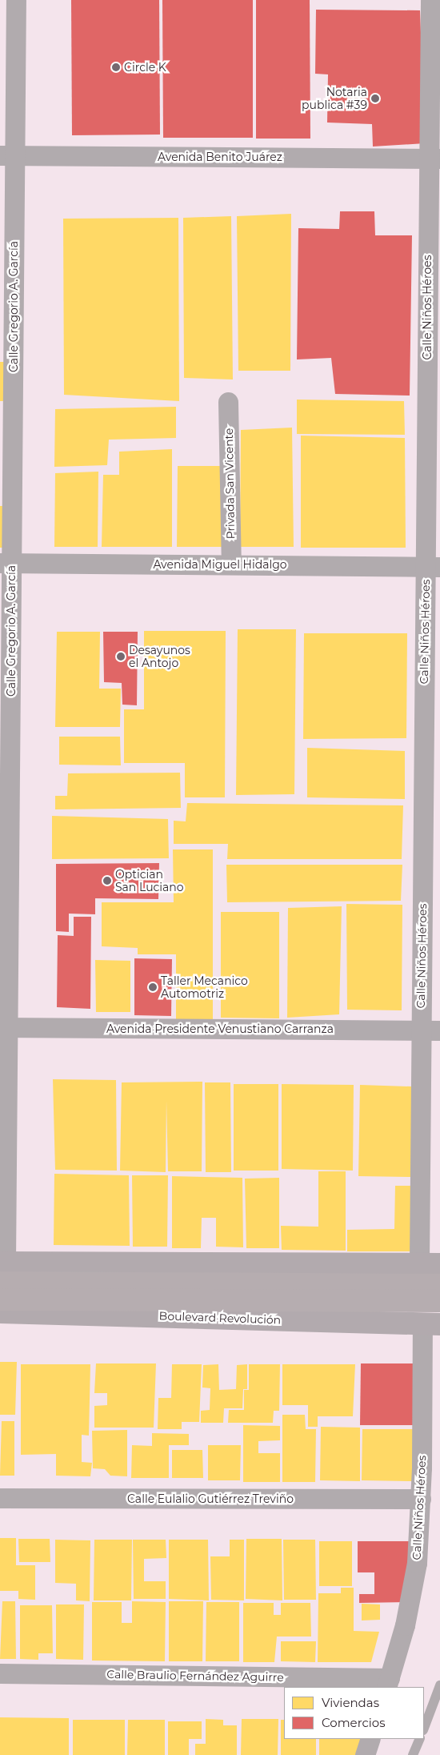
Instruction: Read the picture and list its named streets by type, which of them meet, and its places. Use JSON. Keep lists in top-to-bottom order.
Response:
{
  "streets": {
    "main road": ["Boulevard Revolución"],
    "street": [
      "Avenida Benito Juárez",
      "Calle Gregorio A. García",
      "Calle Niños Héroes",
      "Privada San Vicente",
      "Avenida Miguel Hidalgo",
      "Avenida Presidente Venustiano Carranza",
      "Calle Eulalio Gutiérrez Treviño",
      "Calle Braulio Fernández Aguirre"
    ]
  },
  "crossings": [
    ["Avenida Benito Juárez", "Calle Gregorio A. García"],
    ["Avenida Benito Juárez", "Calle Niños Héroes"],
    ["Calle Gregorio A. García", "Avenida Miguel Hidalgo"],
    ["Calle Gregorio A. García", "Avenida Presidente Venustiano Carranza"],
    ["Calle Niños Héroes", "Avenida Miguel Hidalgo"],
    ["Calle Niños Héroes", "Avenida Presidente Venustiano Carranza"],
    ["Calle Niños Héroes", "Boulevard Revolución"],
    ["Calle Niños Héroes", "Calle Eulalio Gutiérrez Treviño"],
    ["Calle Niños Héroes", "Calle Braulio Fernández Aguirre"],
    ["Privada San Vicente", "Avenida Miguel Hidalgo"]
  ],
  "places": [
    "Circle K",
    "Notaria publica #39",
    "Desayunos el Antojo",
    "Optician San Luciano",
    "Taller Mecanico Automotriz"
  ],
  "legend": ["Viviendas", "Comercios"]
}
